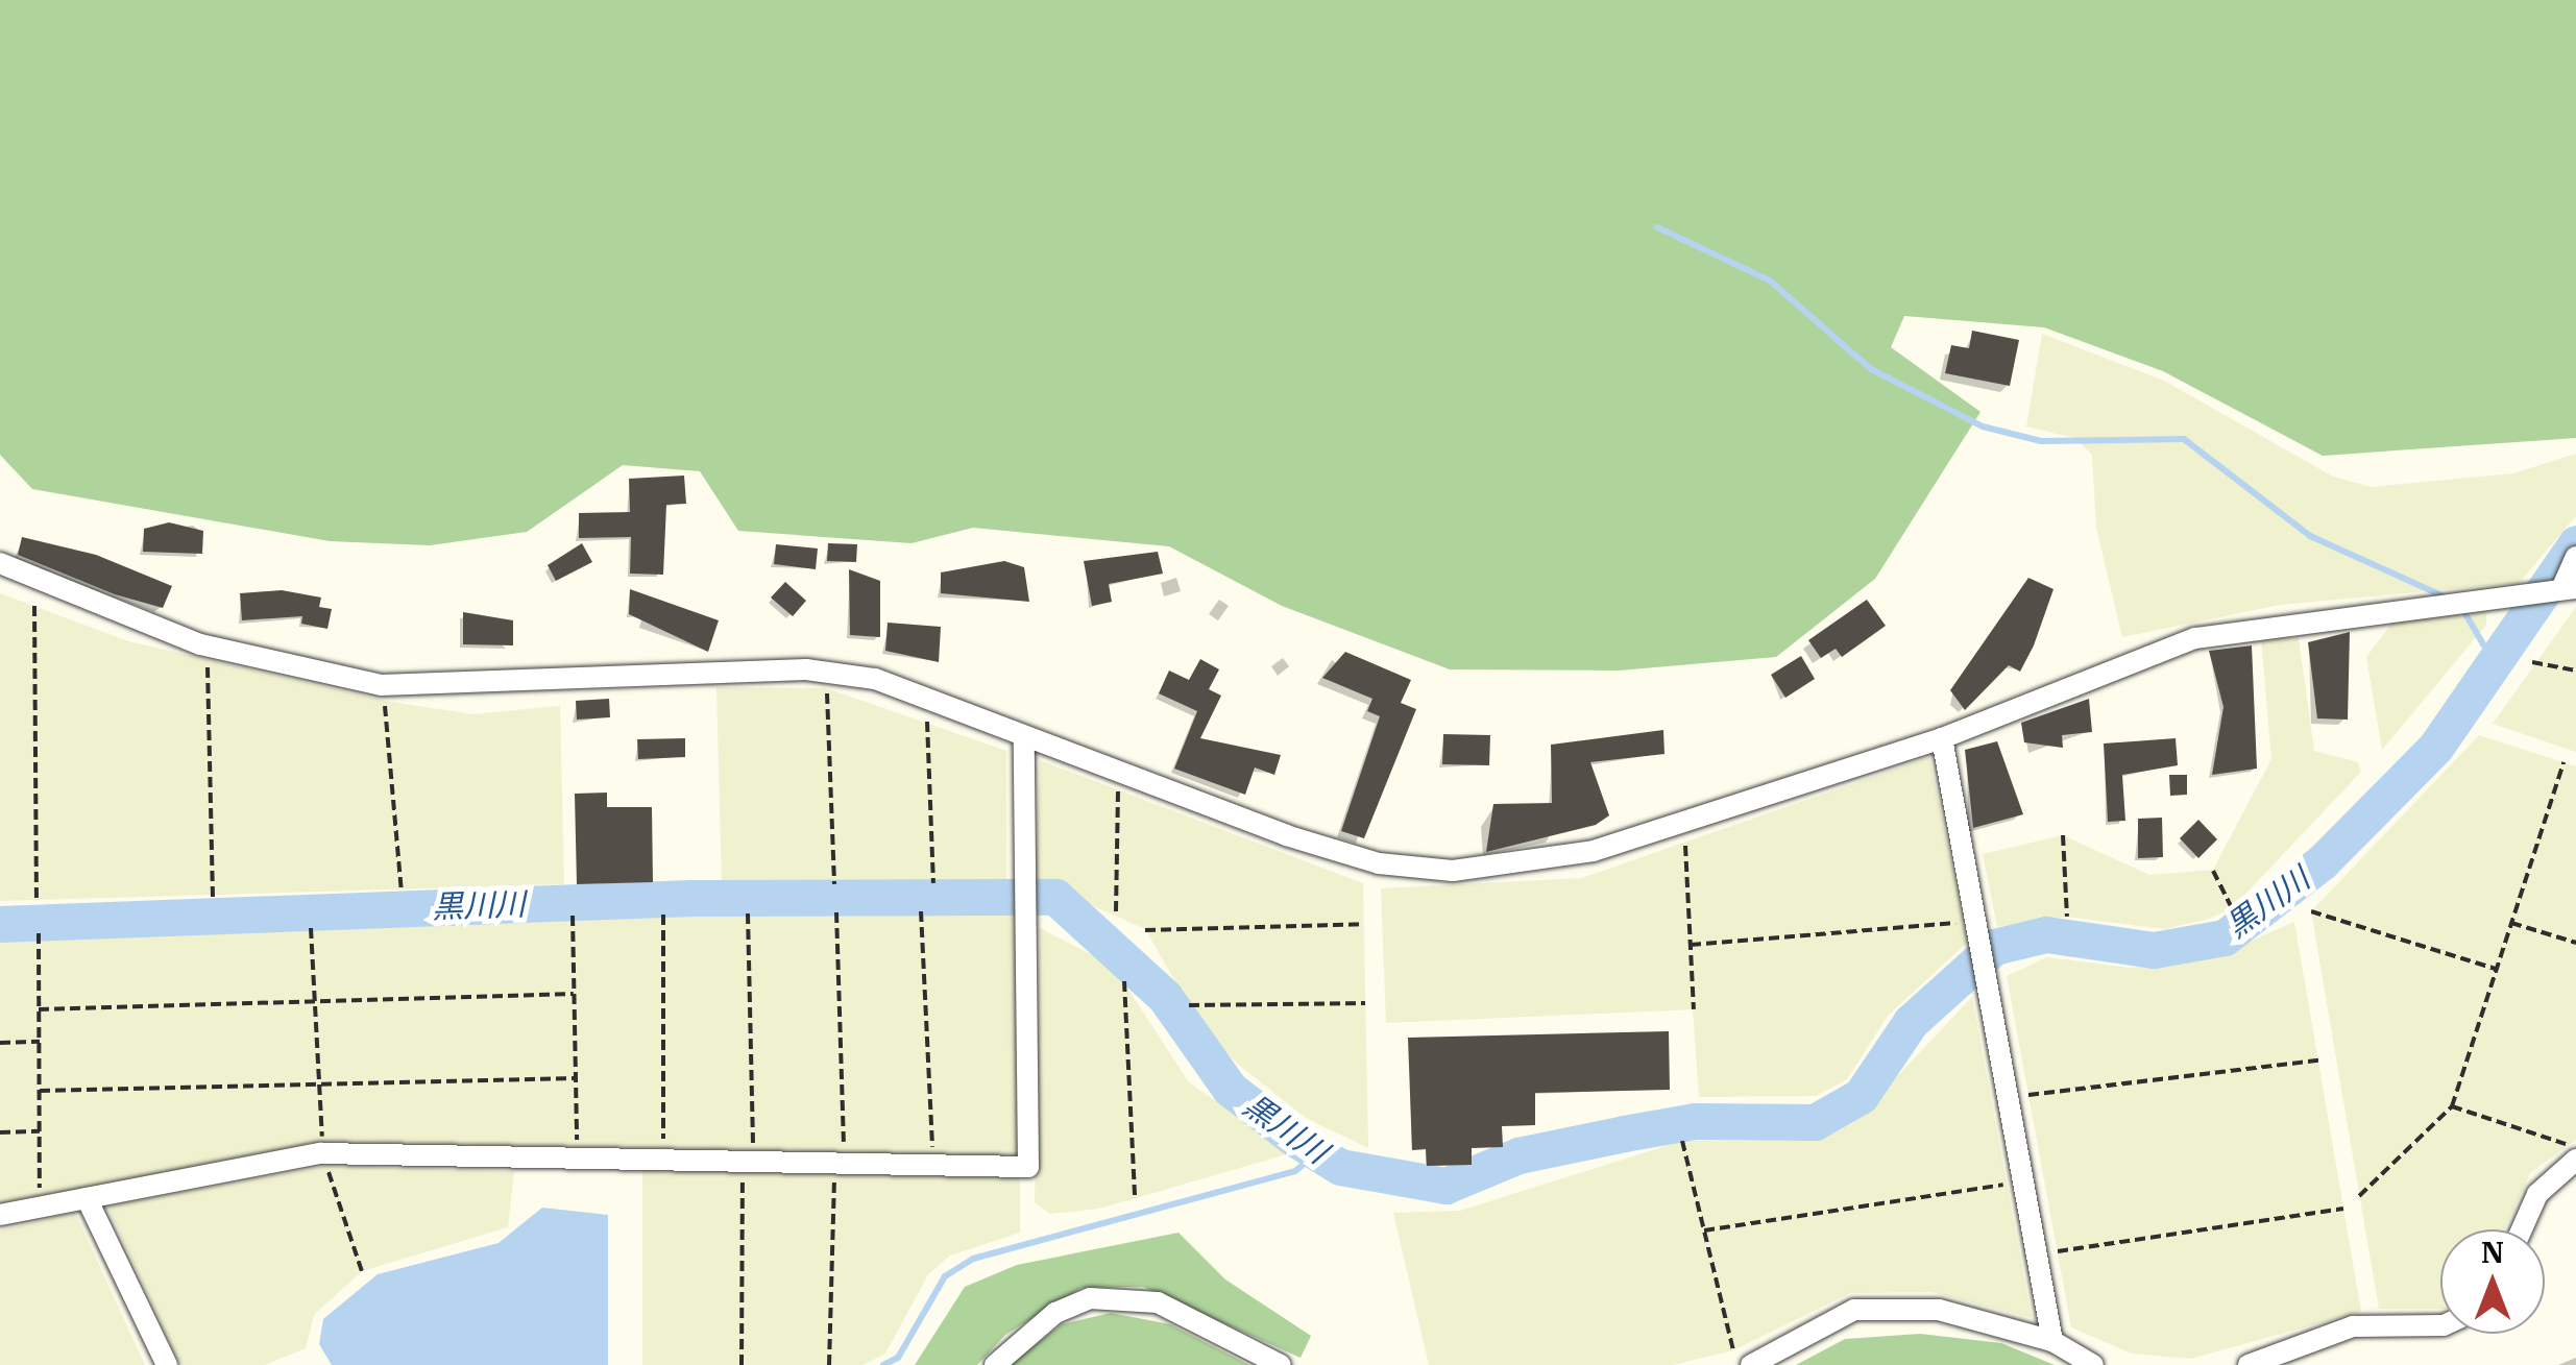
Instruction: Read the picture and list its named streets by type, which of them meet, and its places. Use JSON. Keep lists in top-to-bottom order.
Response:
{
  "water": ["黒川川"],
  "north": "top"
}
